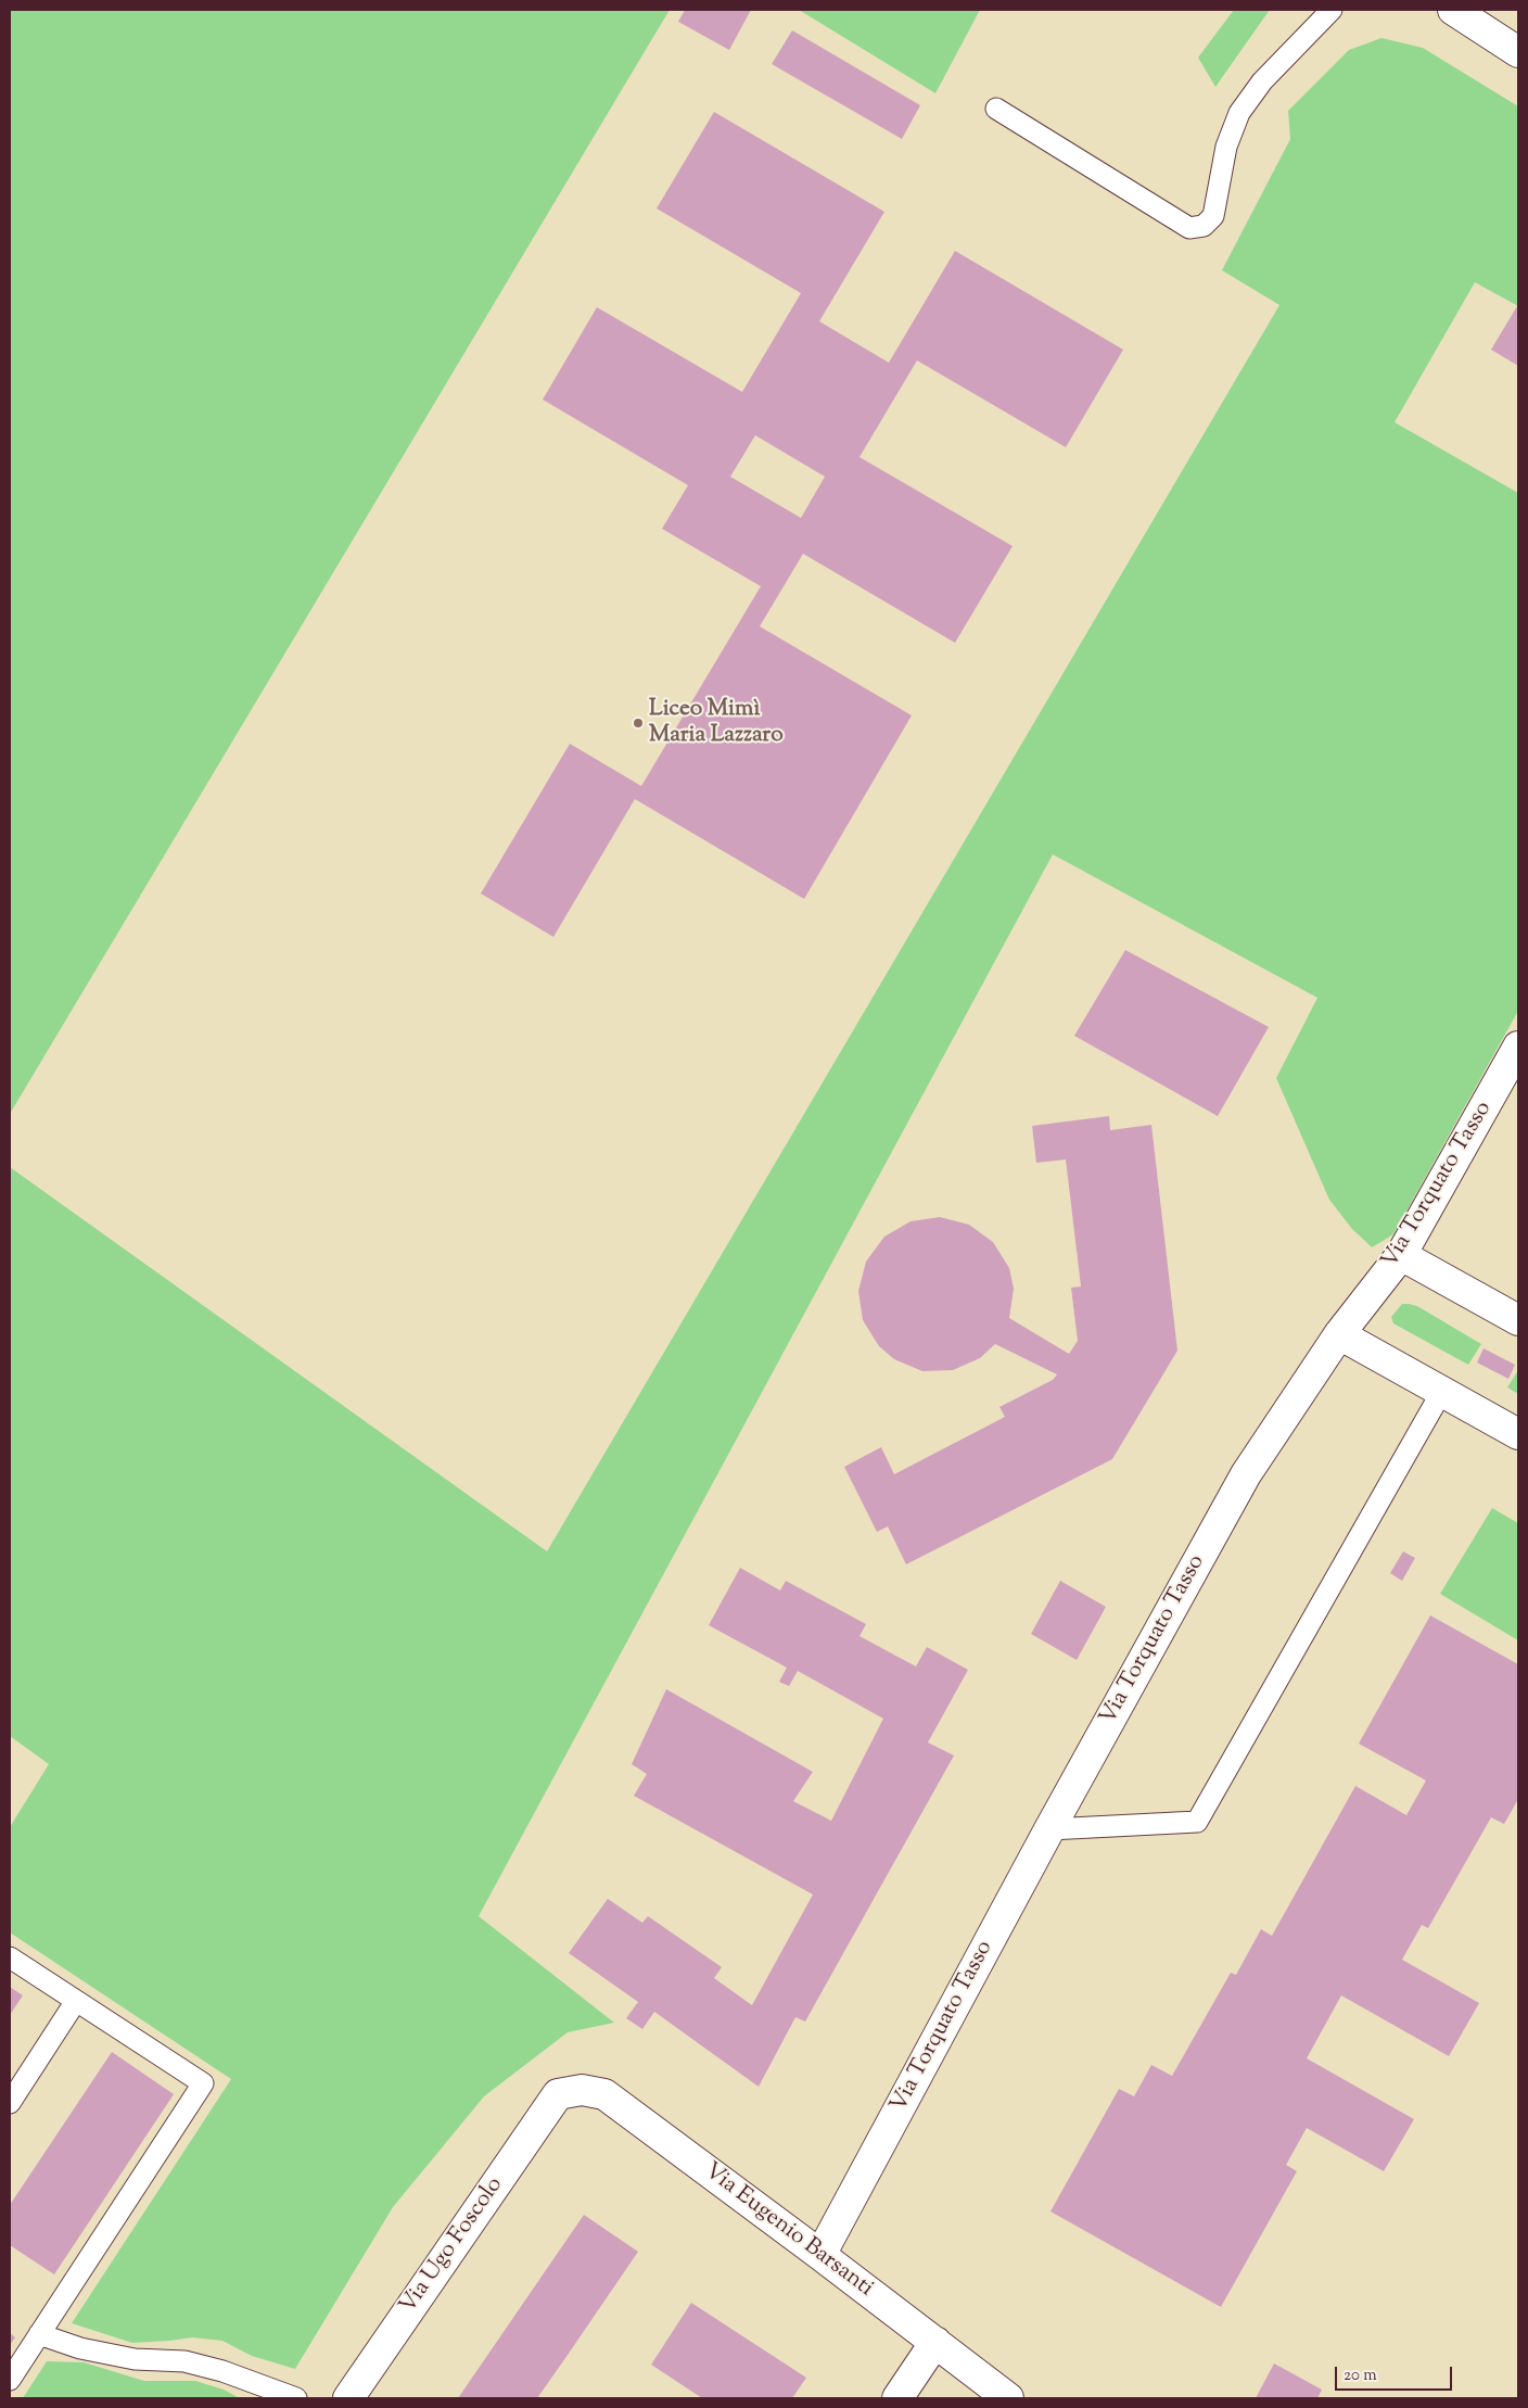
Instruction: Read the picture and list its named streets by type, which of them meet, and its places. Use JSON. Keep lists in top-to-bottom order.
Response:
{
  "streets": {
    "street": ["Via Torquato Tasso", "Via Eugenio Barsanti", "Via Ugo Foscolo"]
  },
  "crossings": [
    ["Via Torquato Tasso", "Via Eugenio Barsanti"],
    ["Via Eugenio Barsanti", "Via Ugo Foscolo"]
  ],
  "places": ["Liceo Mimì Maria Lazzaro"],
  "scale_bar": "20 m"
}
